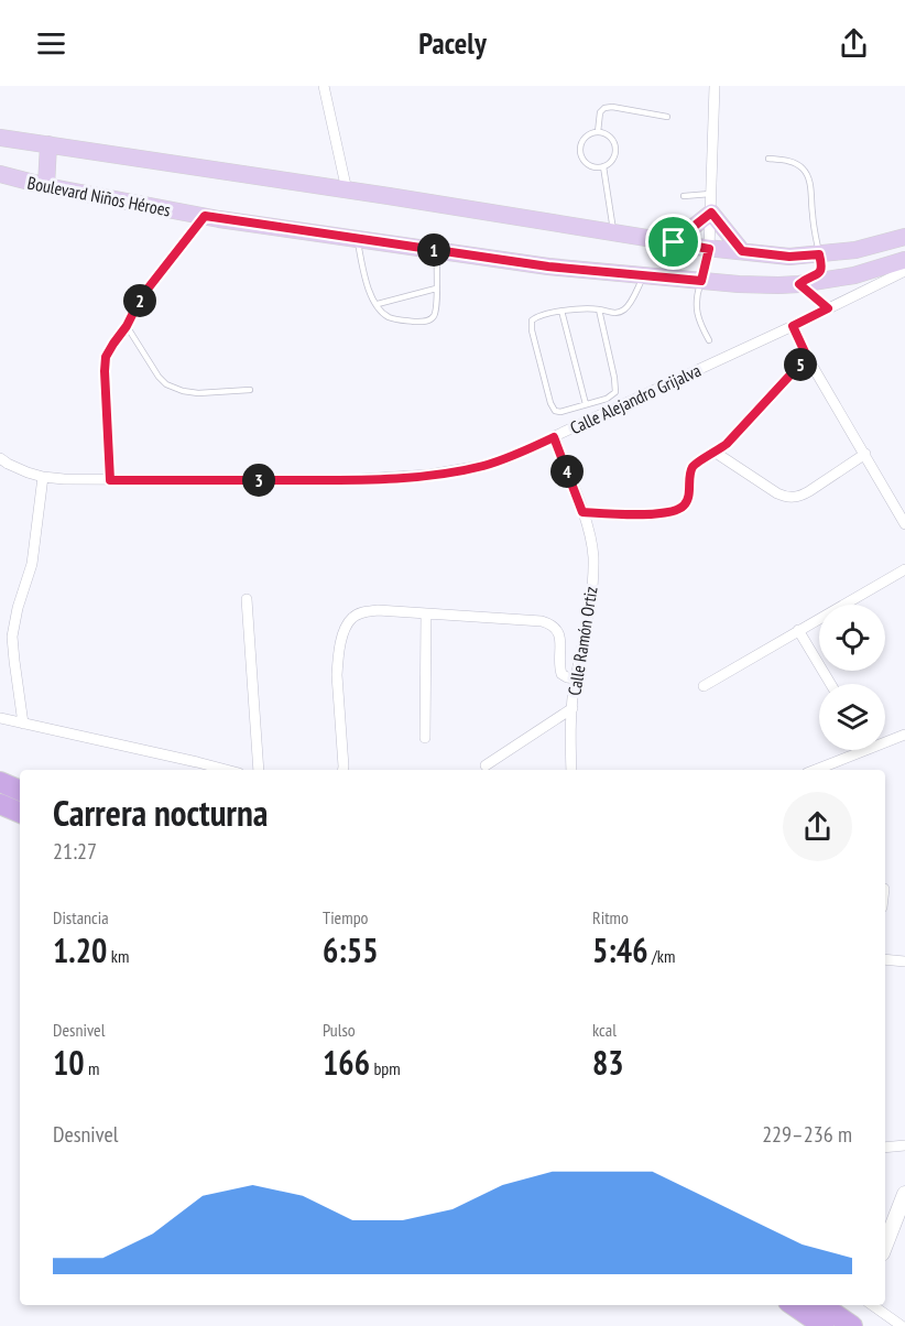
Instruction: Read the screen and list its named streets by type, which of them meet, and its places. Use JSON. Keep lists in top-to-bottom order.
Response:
{
  "streets": {
    "main road": ["Boulevard Niños Héroes"],
    "street": ["Calle Alejandro Grijalva", "Calle Ramón Ortiz"]
  },
  "crossings": [
    ["Calle Alejandro Grijalva", "Calle Ramón Ortiz"]
  ],
  "page": {
    "header": "Pacely",
    "pins": [
      "1",
      "2",
      "5",
      "4",
      "3"
    ],
    "heading": ["Carrera nocturna", "21:27"],
    "stats": [
      ["Distancia", "1.20 km"],
      ["Tiempo", "6:55"],
      ["Ritmo", "5:46 /km"],
      ["Desnivel", "10 m"],
      ["Pulso", "166 bpm"],
      ["kcal", "83"]
    ],
    "chart": ["Desnivel", "229–236 m"]
  }
}
